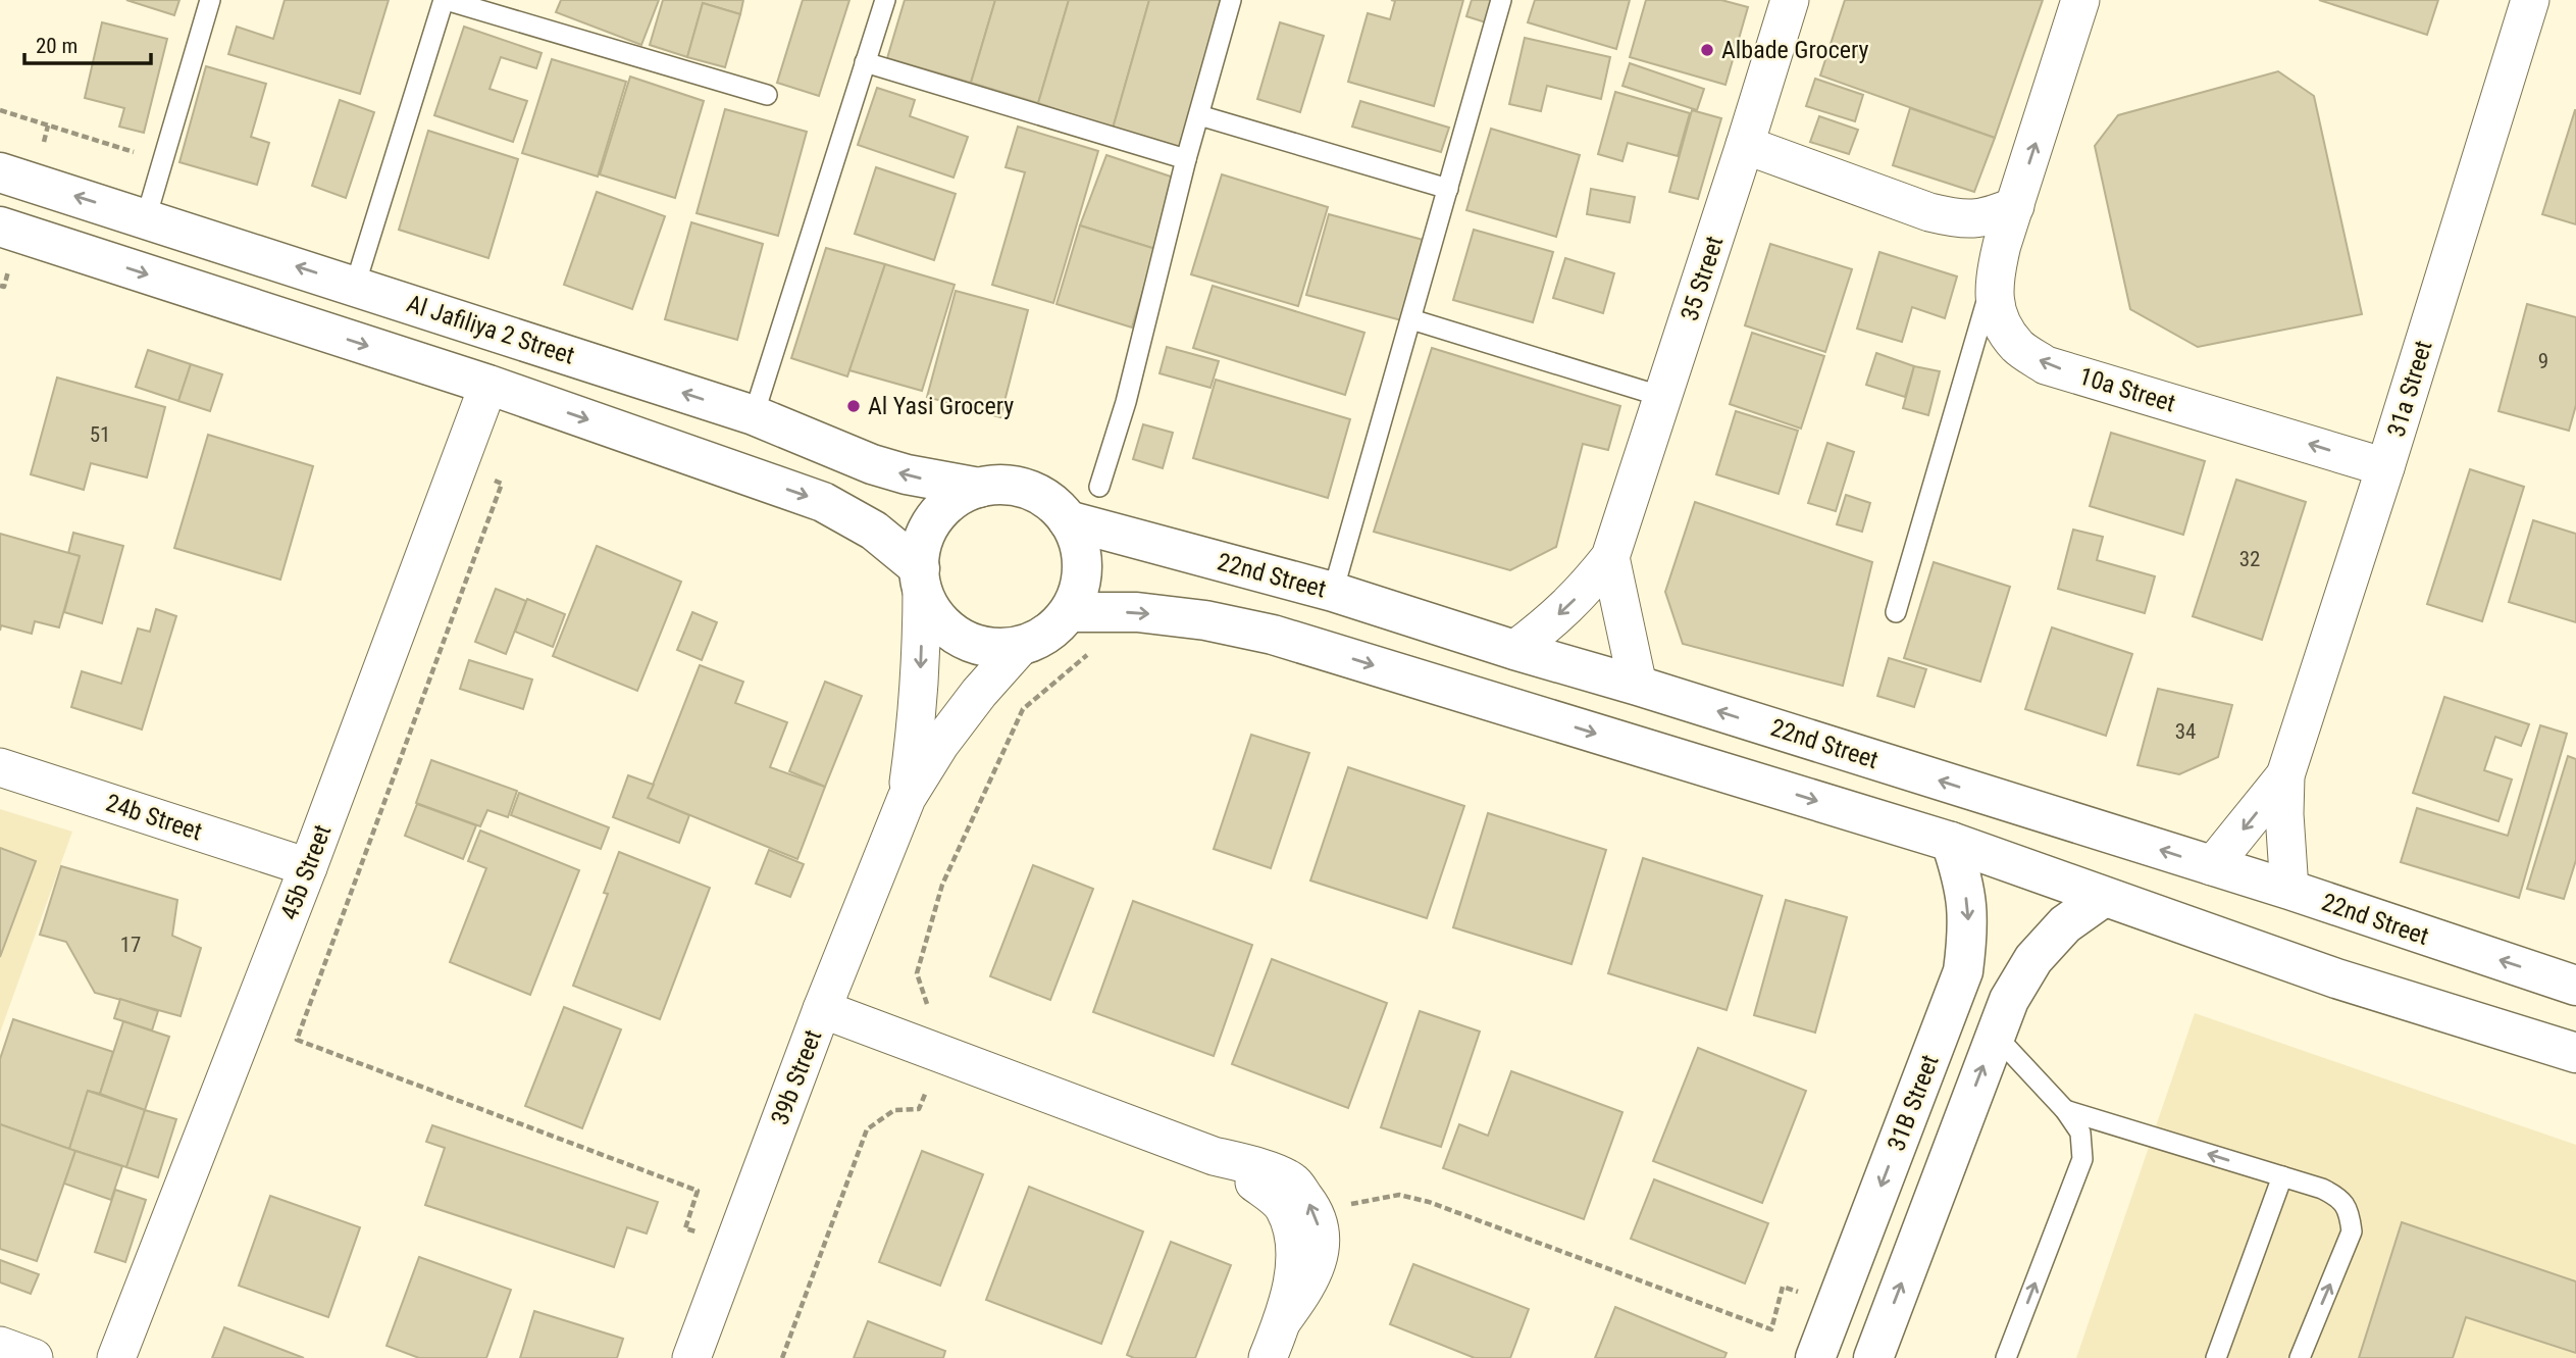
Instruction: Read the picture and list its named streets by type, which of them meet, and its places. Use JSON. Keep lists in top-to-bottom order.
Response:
{
  "streets": {
    "street": [
      "35 Street",
      "Al Jafiliya 2 Street",
      "31a Street",
      "10a Street",
      "22nd Street",
      "24b Street",
      "45b Street",
      "39b Street",
      "31B Street"
    ]
  },
  "crossings": [
    ["35 Street", "22nd Street"],
    ["Al Jafiliya 2 Street", "22nd Street"],
    ["Al Jafiliya 2 Street", "39b Street"],
    ["31a Street", "10a Street"],
    ["31a Street", "22nd Street"],
    ["22nd Street", "39b Street"],
    ["24b Street", "45b Street"]
  ],
  "places": ["Albade Grocery", "Al Yasi Grocery"],
  "house_numbers": [
    "9",
    "51",
    "32",
    "34",
    "17"
  ],
  "scale_bar": "20 m"
}
